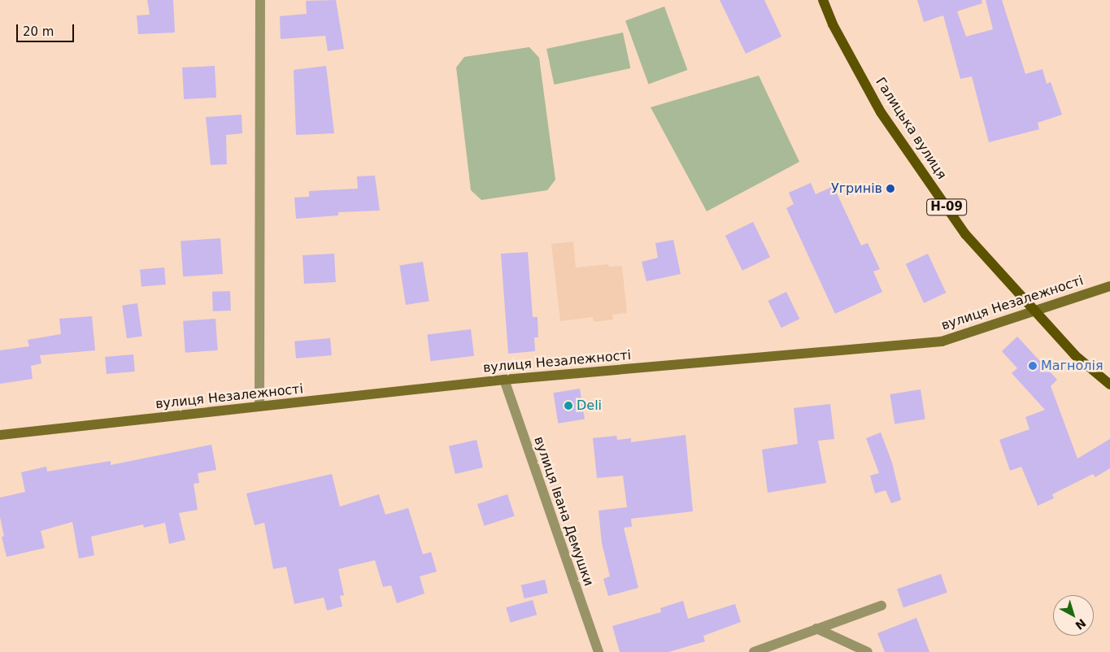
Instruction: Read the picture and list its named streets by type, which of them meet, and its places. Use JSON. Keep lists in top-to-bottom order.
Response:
{
  "streets": {
    "main road": ["Галицька вулиця", "Н-09"],
    "street": ["вулиця Незалежності", "вулиця Івана Демушки"]
  },
  "crossings": [
    ["Галицька вулиця", "вулиця Незалежності"],
    ["вулиця Незалежності", "вулиця Івана Демушки"]
  ],
  "places": ["Угринів", "Магнолія", "Deli"],
  "scale_bar": "20 m",
  "north": "bottom right"
}
